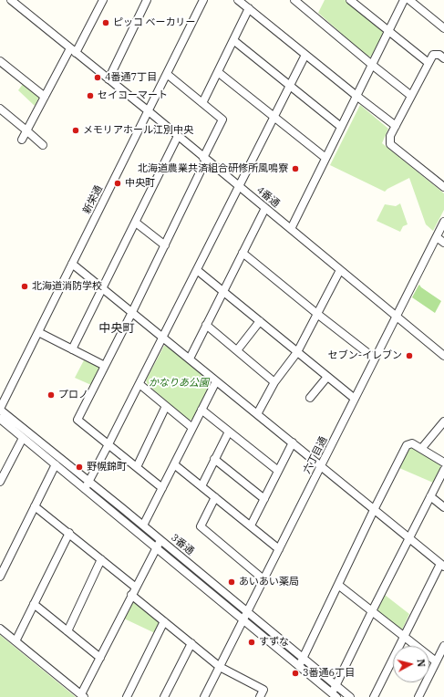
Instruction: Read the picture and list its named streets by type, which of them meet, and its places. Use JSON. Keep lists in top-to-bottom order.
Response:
{
  "streets": {
    "street": [
      "4番通",
      "新栄通",
      "六丁目通",
      "3番通"
    ]
  },
  "crossings": [
    ["4番通", "新栄通"],
    ["4番通", "六丁目通"],
    ["新栄通", "3番通"],
    ["六丁目通", "3番通"]
  ],
  "districts": ["中央町"],
  "parks": ["かなりあ公園"],
  "places": [
    "ピッコ ベーカリー",
    "4番通7丁目",
    "セイコーマート",
    "メモリアホール江別中央",
    "北海道農業共済組合研修所風鳴寮",
    "中央町",
    "北海道消防学校",
    "セブン-イレブン",
    "プロノ",
    "野幌錦町",
    "あいあい薬局",
    "すずな",
    "3番通6丁目"
  ],
  "north": "right"
}
